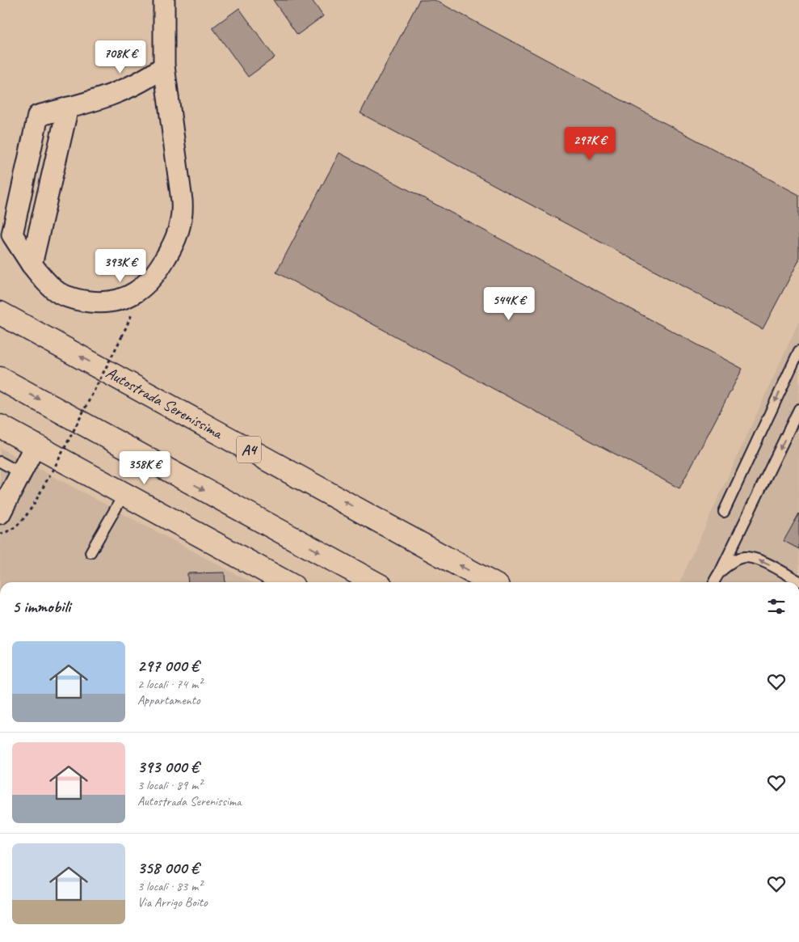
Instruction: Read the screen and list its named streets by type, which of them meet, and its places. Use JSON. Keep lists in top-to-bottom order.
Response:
{
  "streets": {
    "main road": ["Autostrada Serenissima", "A4"]
  },
  "page": {
    "price": [
      "708K €",
      "297K €",
      "393K €",
      "544K €",
      "358K €"
    ],
    "heading": "5 immobili",
    "list": [
      {
        "name": "297 000 €",
        "note": "2 locali · 74 m² · Appartamento"
      },
      {
        "name": "393 000 €",
        "note": "3 locali · 89 m² · Autostrada Serenissima"
      },
      {
        "name": "358 000 €",
        "note": "3 locali · 83 m² · Via Arrigo Boito"
      }
    ]
  }
}
